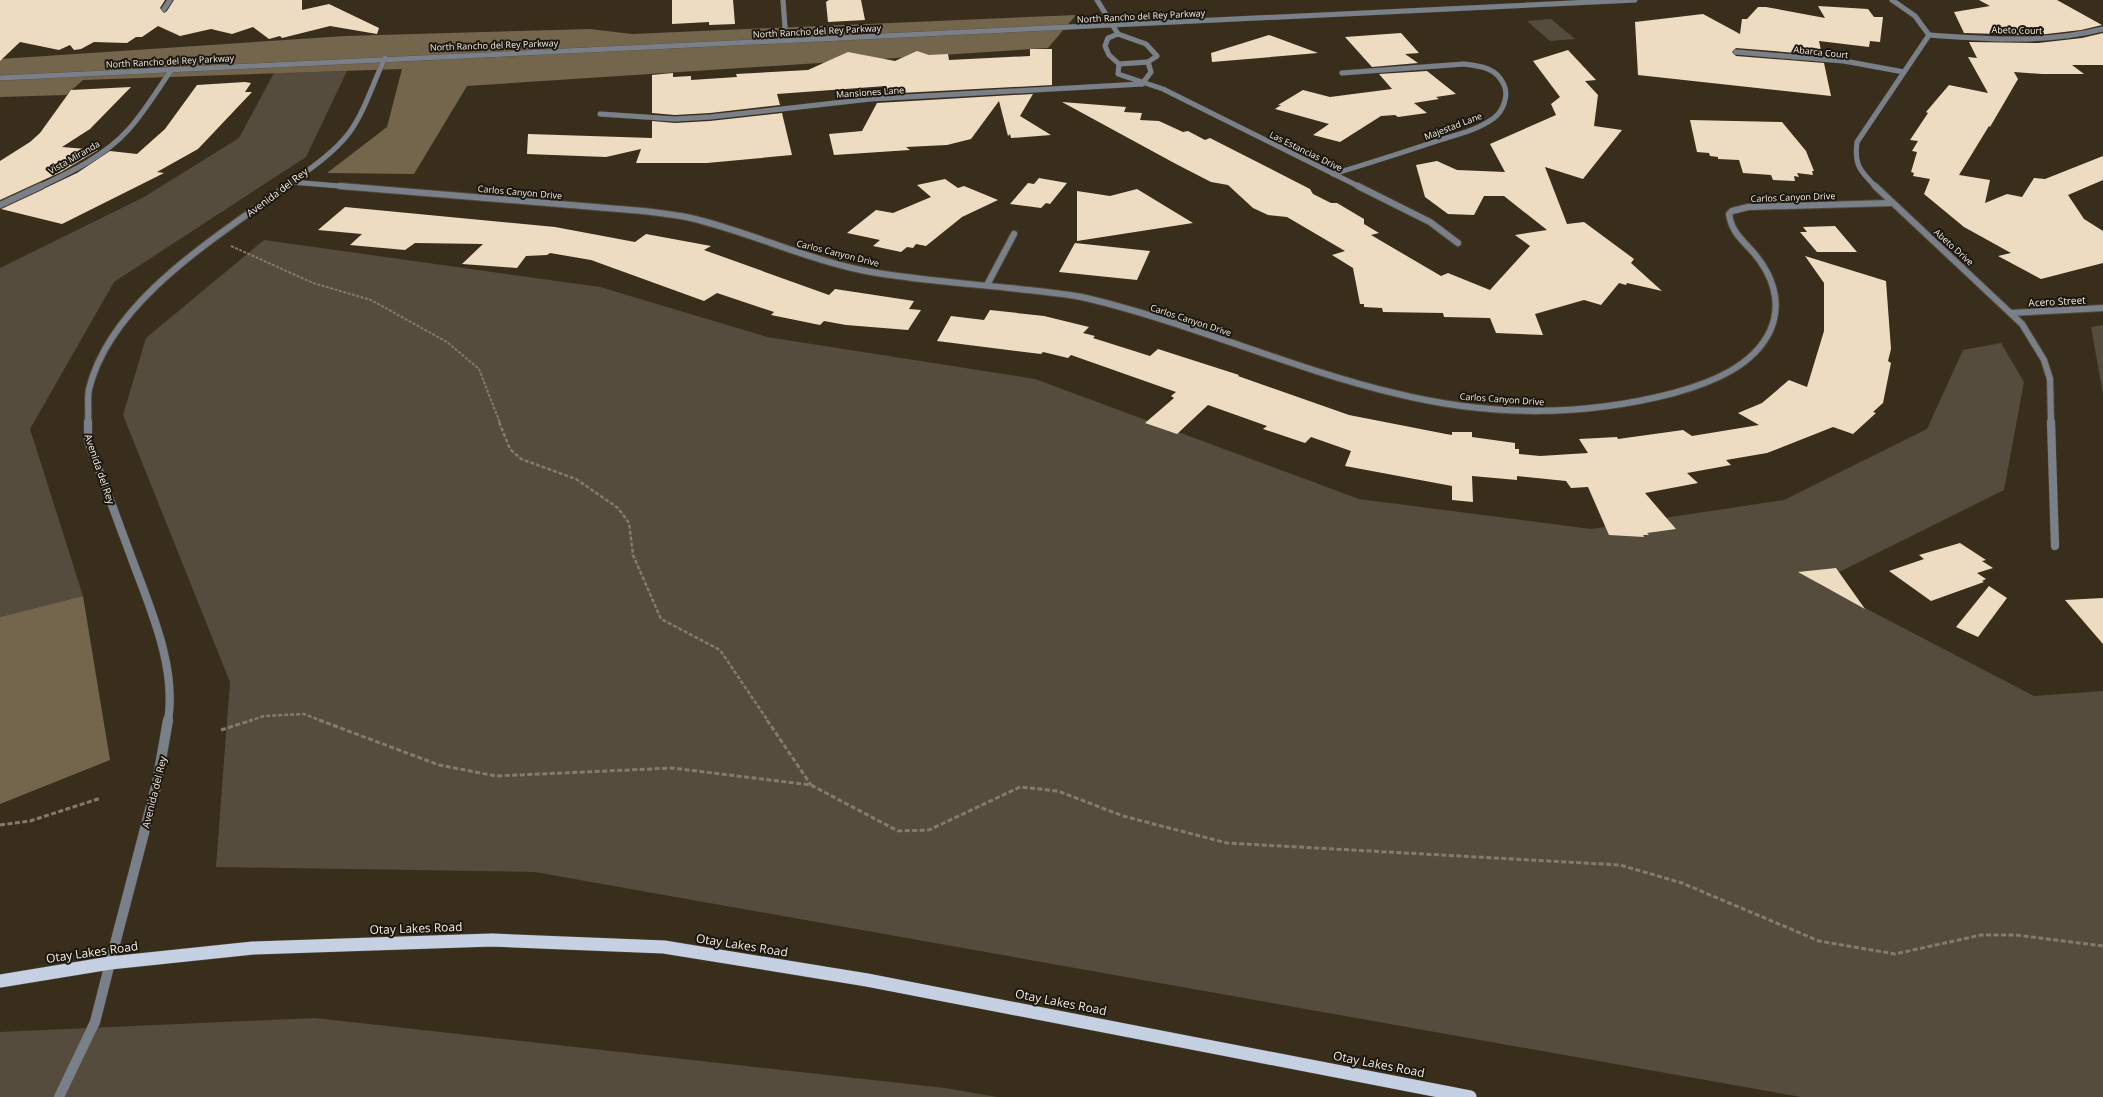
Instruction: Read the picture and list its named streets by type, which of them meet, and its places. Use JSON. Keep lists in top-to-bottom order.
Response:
{
  "streets": {
    "main road": ["Otay Lakes Road"],
    "street": [
      "North Rancho del Rey Parkway",
      "Abeto Court",
      "Abarca Court",
      "Mansiones Lane",
      "Majestad Lane",
      "Las Estancias Drive",
      "Vista Miranda",
      "Avenida del Rey",
      "Carlos Canyon Drive",
      "Abeto Drive",
      "Acero Street"
    ]
  },
  "crossings": [
    ["North Rancho del Rey Parkway", "Vista Miranda"],
    ["North Rancho del Rey Parkway", "Avenida del Rey"],
    ["Abeto Court", "Abeto Drive"],
    ["Abarca Court", "Abeto Drive"],
    ["Mansiones Lane", "Las Estancias Drive"],
    ["Majestad Lane", "Las Estancias Drive"],
    ["Avenida del Rey", "Carlos Canyon Drive"],
    ["Avenida del Rey", "Otay Lakes Road"],
    ["Carlos Canyon Drive", "Abeto Drive"],
    ["Abeto Drive", "Acero Street"]
  ]
}
